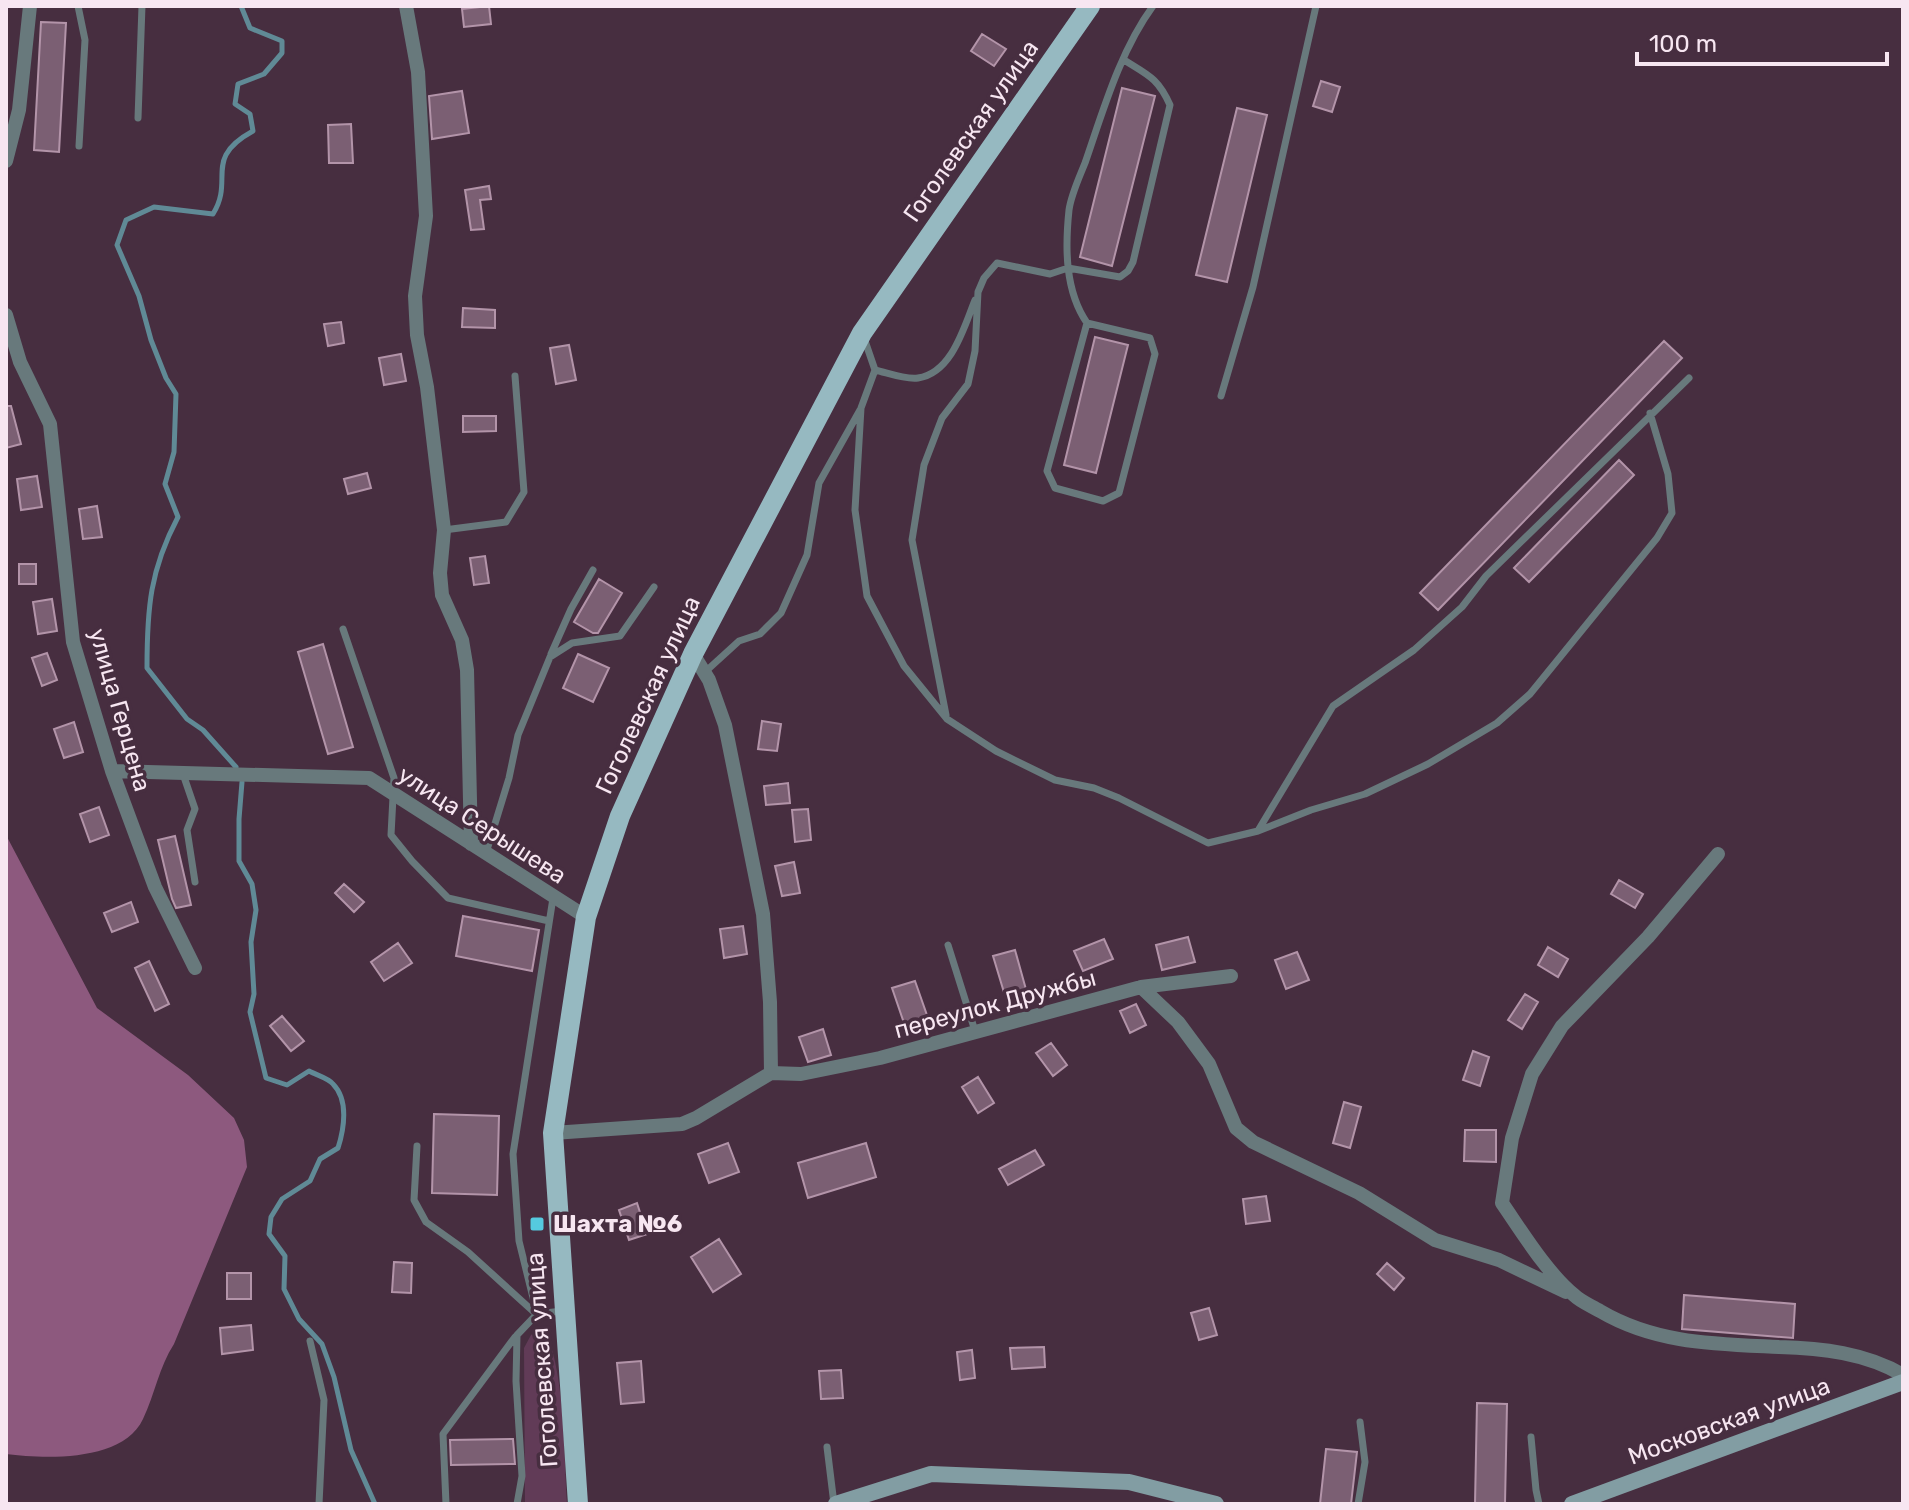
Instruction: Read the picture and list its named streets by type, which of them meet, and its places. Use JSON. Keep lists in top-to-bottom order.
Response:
{
  "streets": {
    "main road": ["Гоголевская улица"],
    "street": [
      "улица Герцена",
      "улица Серышева",
      "переулок Дружбы",
      "Московская улица"
    ]
  },
  "crossings": [
    ["Гоголевская улица", "улица Серышева"],
    ["Гоголевская улица", "переулок Дружбы"],
    ["улица Герцена", "улица Серышева"]
  ],
  "places": {
    "transit": ["Шахта №6"]
  },
  "scale_bar": "100 m"
}
